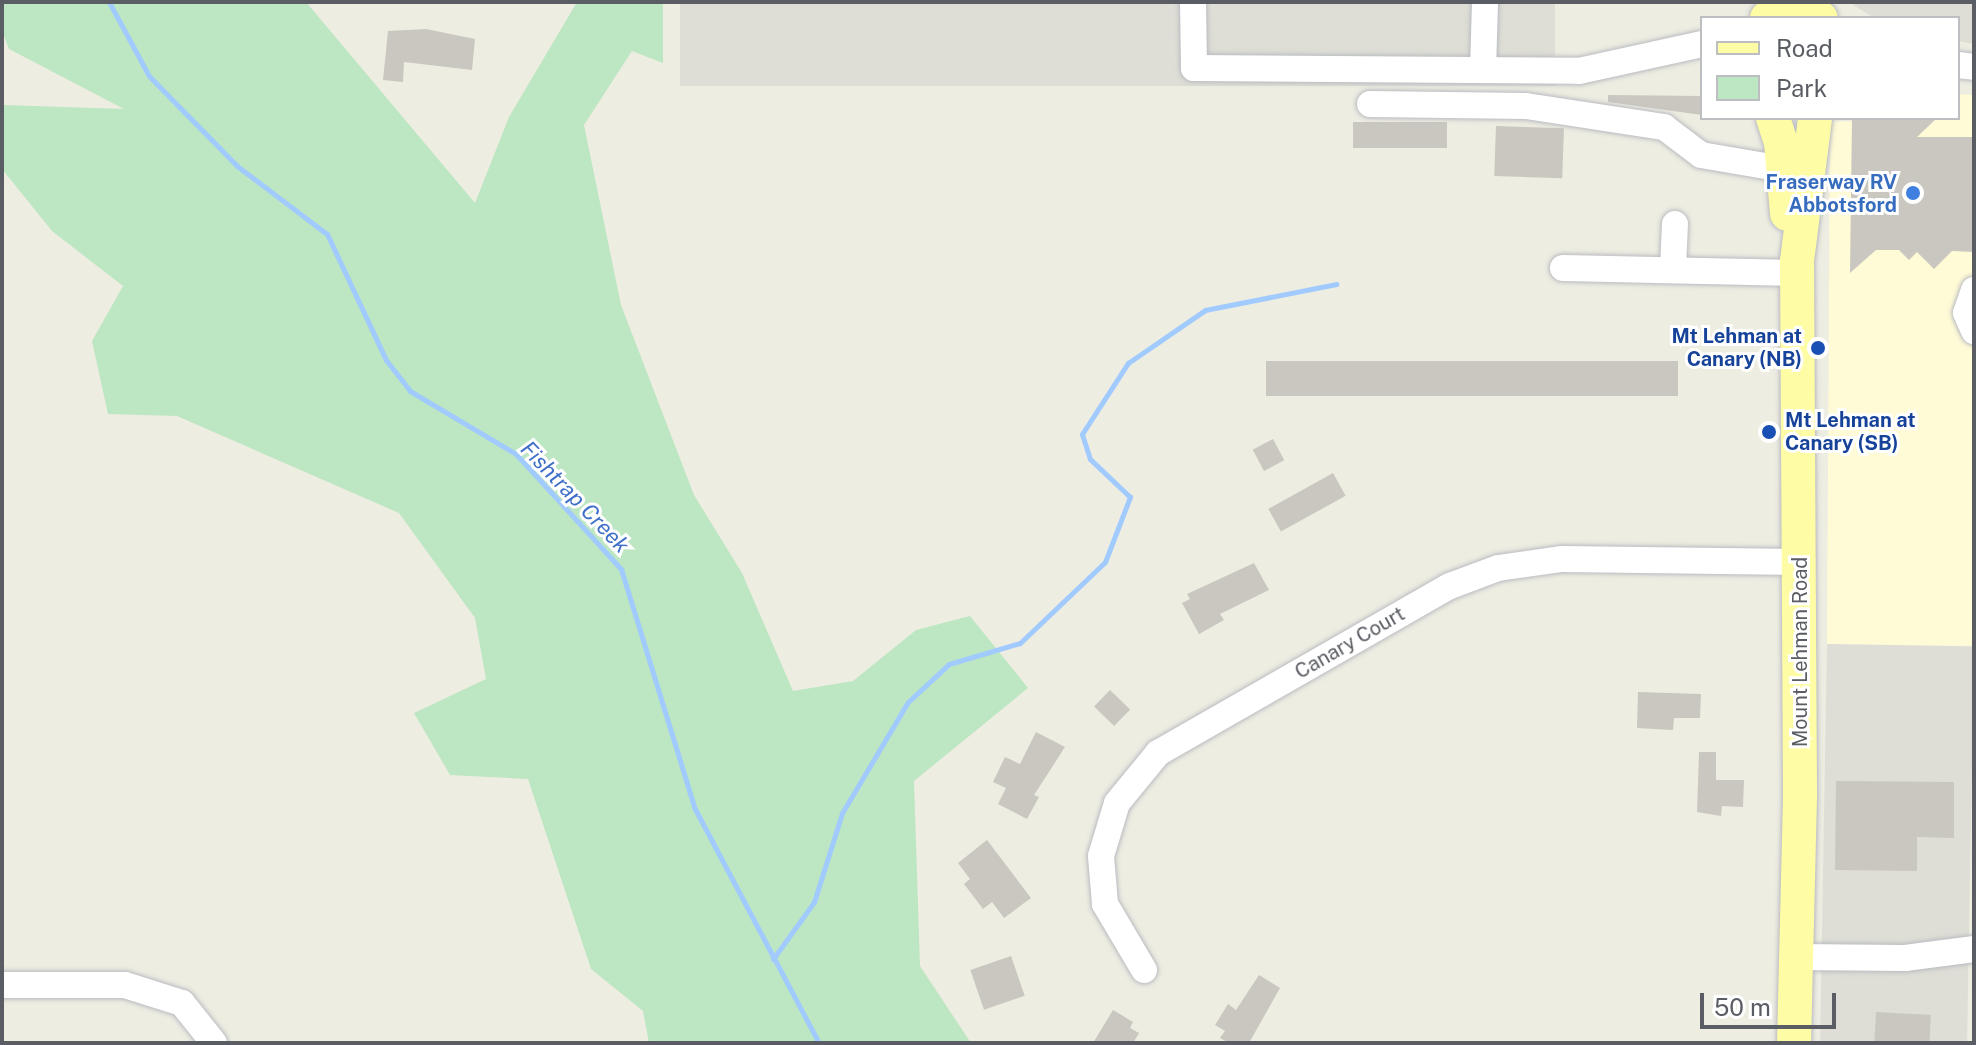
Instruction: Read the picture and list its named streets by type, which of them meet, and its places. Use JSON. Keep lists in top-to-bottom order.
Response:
{
  "streets": {
    "main road": ["Mount Lehman Road"],
    "street": ["Canary Court"]
  },
  "crossings": [
    ["Canary Court", "Mount Lehman Road"]
  ],
  "water": ["Fishtrap Creek"],
  "places": ["Fraserway RV Abbotsford", "Mt Lehman at Canary (NB)", "Mt Lehman at Canary (SB)"],
  "legend": ["Road", "Park"],
  "scale_bar": "50 m"
}
